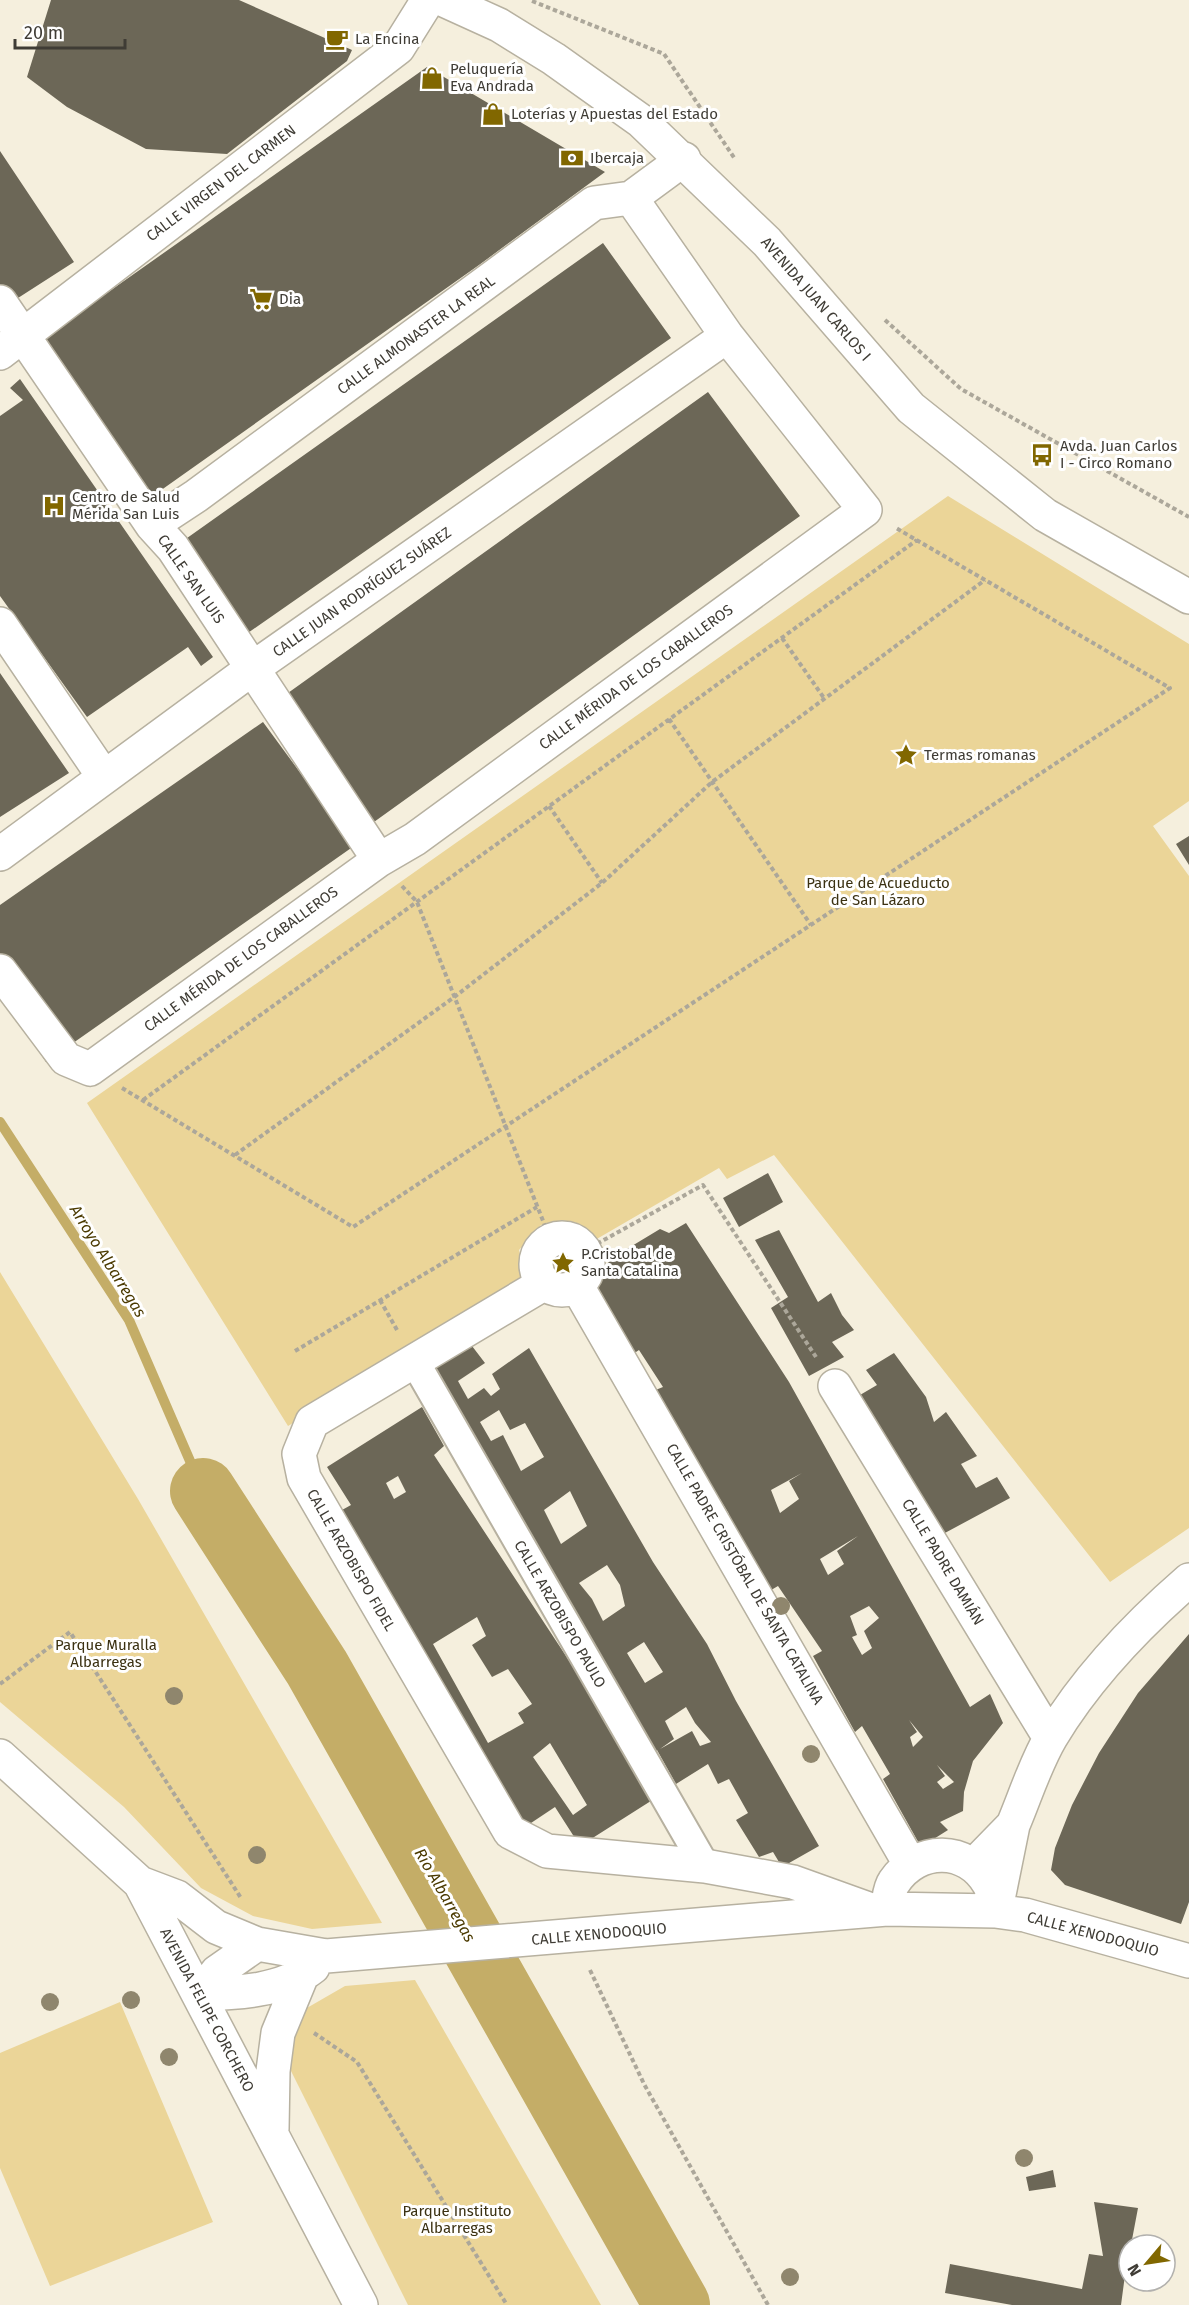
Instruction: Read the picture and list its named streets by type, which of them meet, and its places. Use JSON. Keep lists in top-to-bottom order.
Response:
{
  "streets": {
    "street": [
      "CALLE VIRGEN DEL CARMEN",
      "AVENIDA JUAN CARLOS I",
      "CALLE ALMONASTER LA REAL",
      "CALLE SAN LUIS",
      "CALLE JUAN RODRÍGUEZ SUÁREZ",
      "CALLE MÉRIDA DE LOS CABALLEROS",
      "CALLE ARZOBISPO FIDEL",
      "CALLE PADRE DAMIÁN",
      "CALLE PADRE CRISTÓBAL DE SANTA CATALINA",
      "CALLE ARZOBISPO PAULO",
      "CALLE XENODOQUIO",
      "AVENIDA FELIPE CORCHERO"
    ]
  },
  "crossings": [
    ["CALLE VIRGEN DEL CARMEN", "CALLE SAN LUIS"],
    ["AVENIDA JUAN CARLOS I", "CALLE ALMONASTER LA REAL"],
    ["CALLE ALMONASTER LA REAL", "CALLE SAN LUIS"],
    ["CALLE SAN LUIS", "CALLE JUAN RODRÍGUEZ SUÁREZ"],
    ["CALLE SAN LUIS", "CALLE MÉRIDA DE LOS CABALLEROS"],
    ["CALLE ARZOBISPO FIDEL", "CALLE PADRE CRISTÓBAL DE SANTA CATALINA"],
    ["CALLE ARZOBISPO FIDEL", "CALLE ARZOBISPO PAULO"],
    ["CALLE ARZOBISPO FIDEL", "CALLE XENODOQUIO"],
    ["CALLE ARZOBISPO PAULO", "CALLE XENODOQUIO"]
  ],
  "water": ["Arroyo Albarregas", "Río Albarregas"],
  "parks": ["Parque de Acueducto de San Lázaro", "Parque Muralla Albarregas", "Parque Instituto Albarregas"],
  "places": {
    "cafe": ["La Encina"],
    "shop": ["Peluquería Eva Andrada", "Loterías y Apuestas del Estado"],
    "bank": ["Ibercaja"],
    "supermarket": ["Dia"],
    "bus stop": ["Avda. Juan Carlos I - Circo Romano"],
    "hospital": ["Centro de Salud Mérida San Luis"],
    "place": ["Termas romanas", "P.Cristobal de Santa Catalina"]
  },
  "scale_bar": "20 m",
  "north": "bottom left"
}
